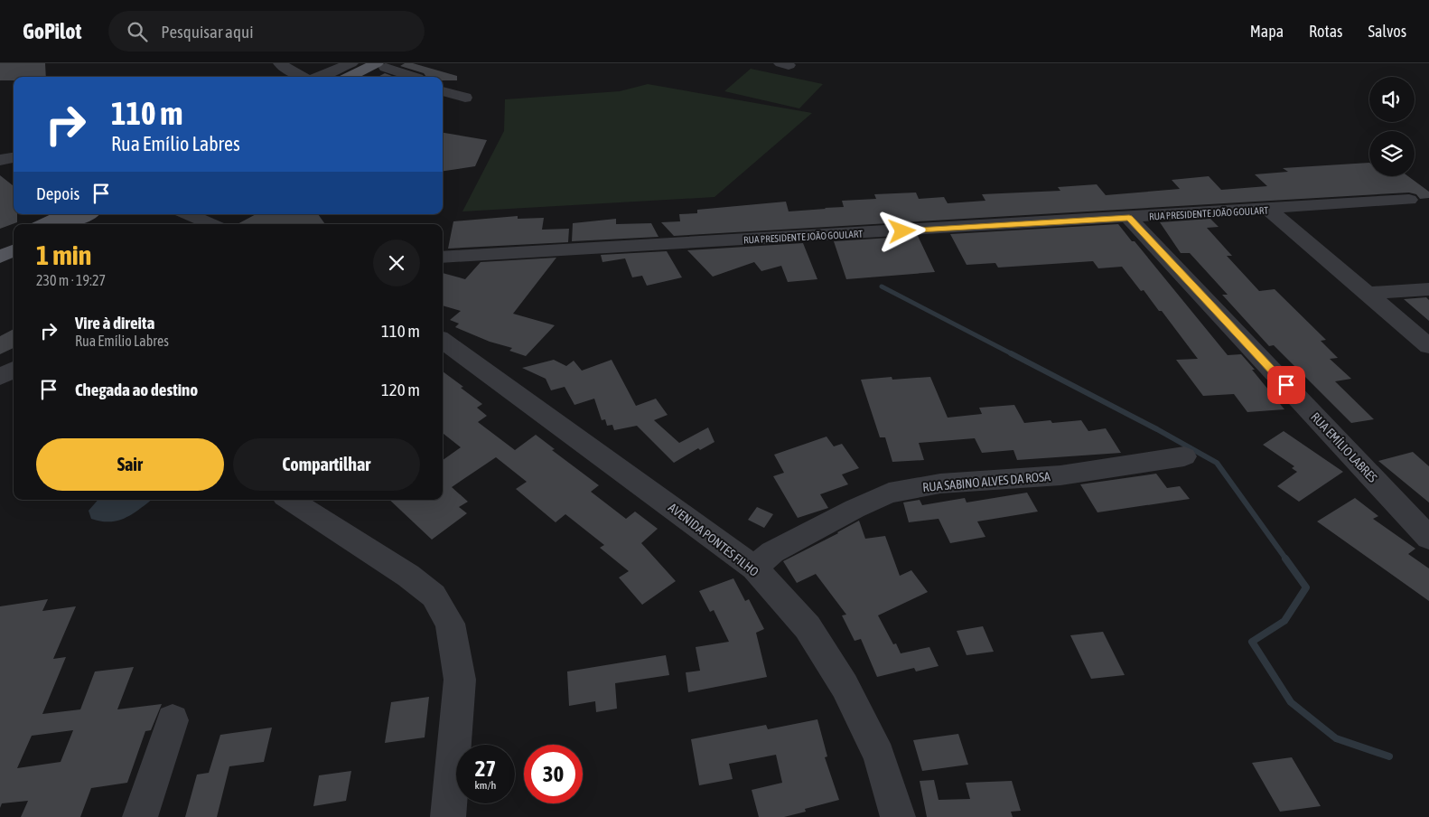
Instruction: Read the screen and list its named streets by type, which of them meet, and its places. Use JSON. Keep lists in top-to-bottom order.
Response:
{
  "streets": {
    "street": [
      "RUA PRESIDENTE JOÃO GOULART",
      "RUA EMÍLIO LABRES",
      "RUA SABINO ALVES DA ROSA",
      "AVENIDA PONTES FILHO"
    ]
  },
  "crossings": [
    ["RUA PRESIDENTE JOÃO GOULART", "RUA EMÍLIO LABRES"],
    ["RUA SABINO ALVES DA ROSA", "AVENIDA PONTES FILHO"]
  ],
  "page": {
    "header": "GoPilot",
    "search": "Pesquisar aqui",
    "nav": ["Mapa", "Rotas", "Salvos"],
    "turn": ["110 m", "Rua Emílio Labres"],
    "then": "Depois",
    "heading": ["1 min", "230 m · 19:27"],
    "list": [
      {
        "name": "Vire à direita",
        "note": "Rua Emílio Labres",
        "value": "110 m"
      },
      {
        "name": "Chegada ao destino",
        "value": "120 m"
      }
    ],
    "buttons": ["Sair", "Compartilhar"],
    "speed": "27 km/h",
    "limit": "30"
  }
}
